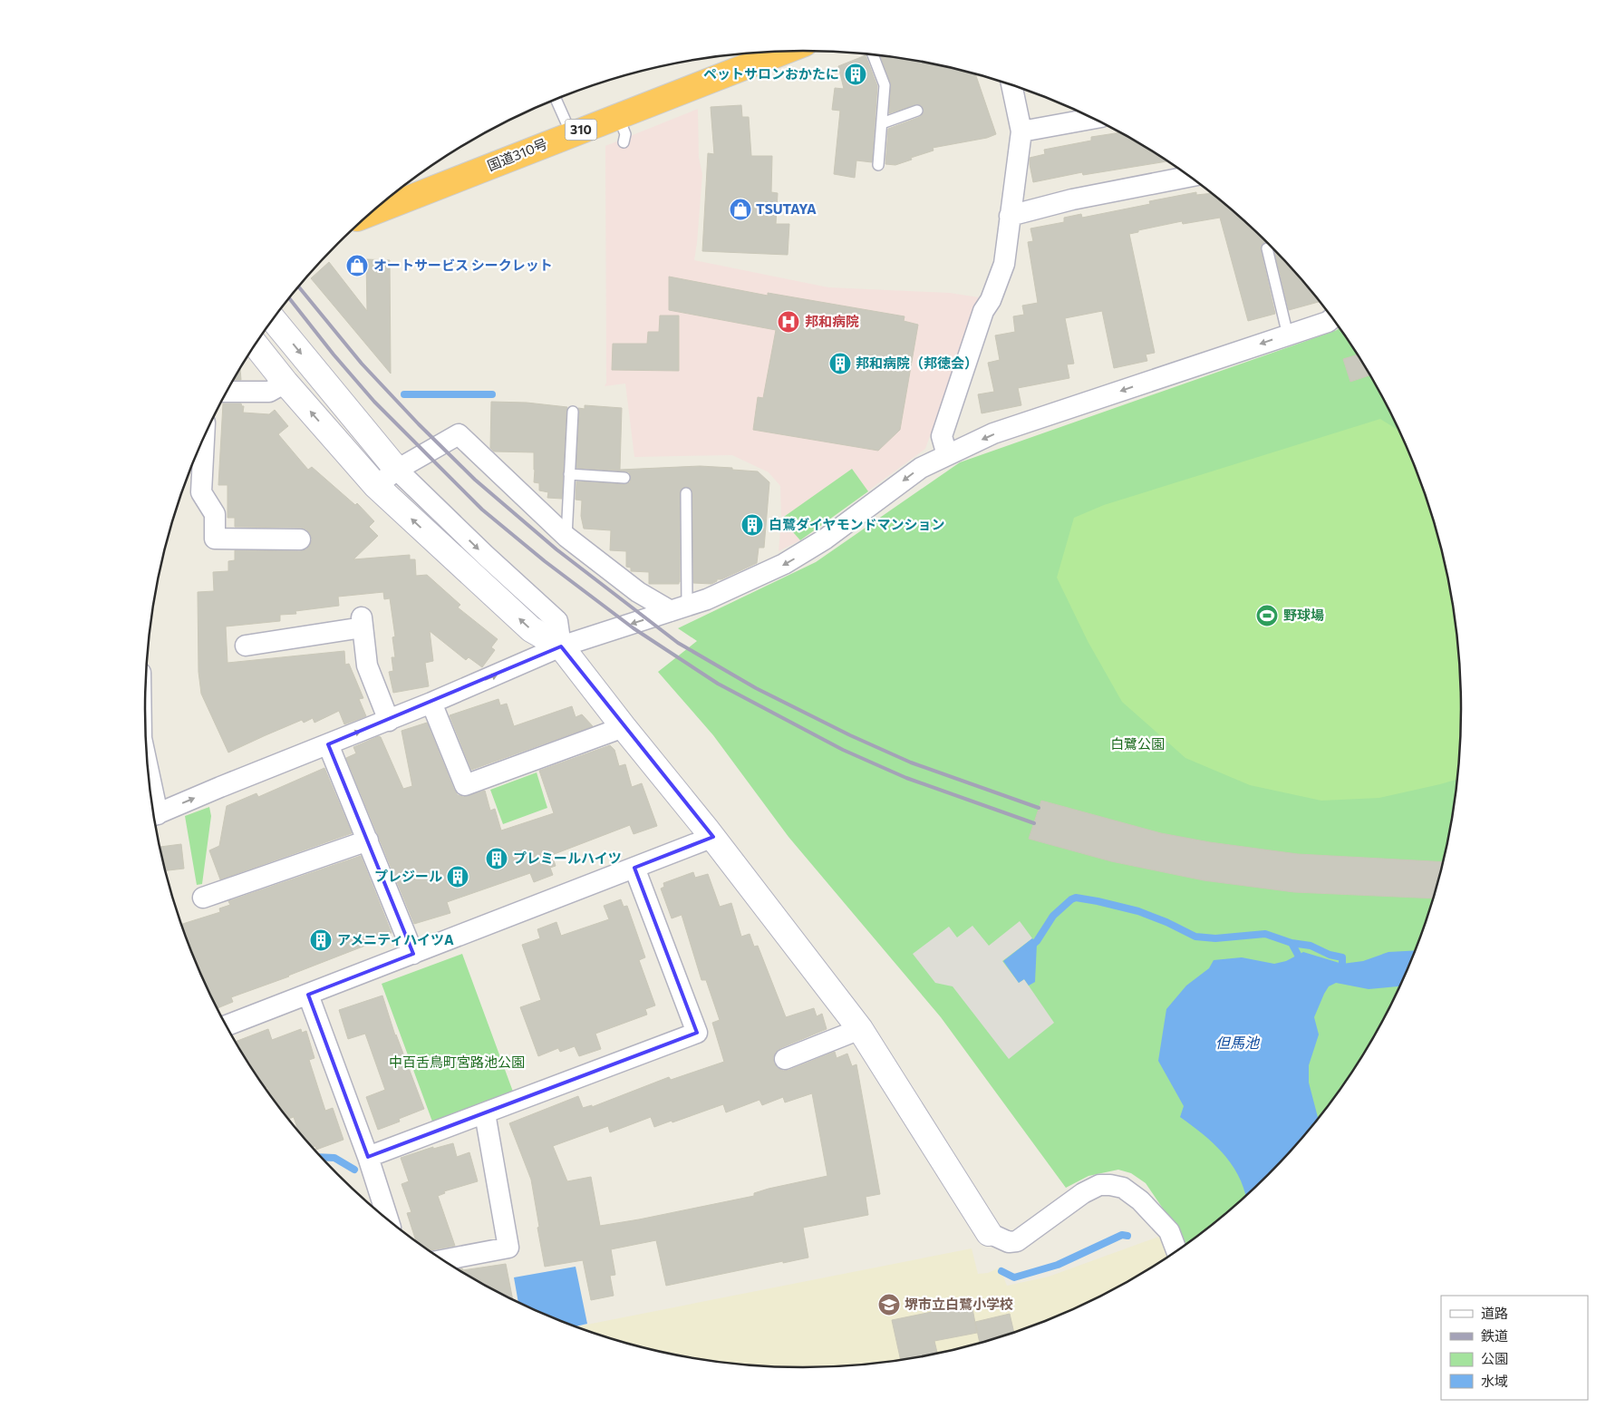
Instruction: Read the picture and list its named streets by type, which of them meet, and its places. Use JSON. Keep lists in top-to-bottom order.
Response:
{
  "streets": {
    "highway": ["310", "国道310号"]
  },
  "water": ["但馬池"],
  "parks": ["白鷺公園", "中百舌鳥町宮路池公園"],
  "places": {
    "building": [
      "ペットサロンおかたに",
      "邦和病院（邦徳会）",
      "白鷺ダイヤモンドマンション",
      "プレミールハイツ",
      "プレジール",
      "アメニティハイツA"
    ],
    "shop": ["TSUTAYA", "オートサービス シークレット"],
    "hospital": ["邦和病院"],
    "sports": ["野球場"],
    "school or university": ["堺市立白鷺小学校"]
  },
  "legend": [
    "道路",
    "鉄道",
    "公園",
    "水域"
  ]
}
